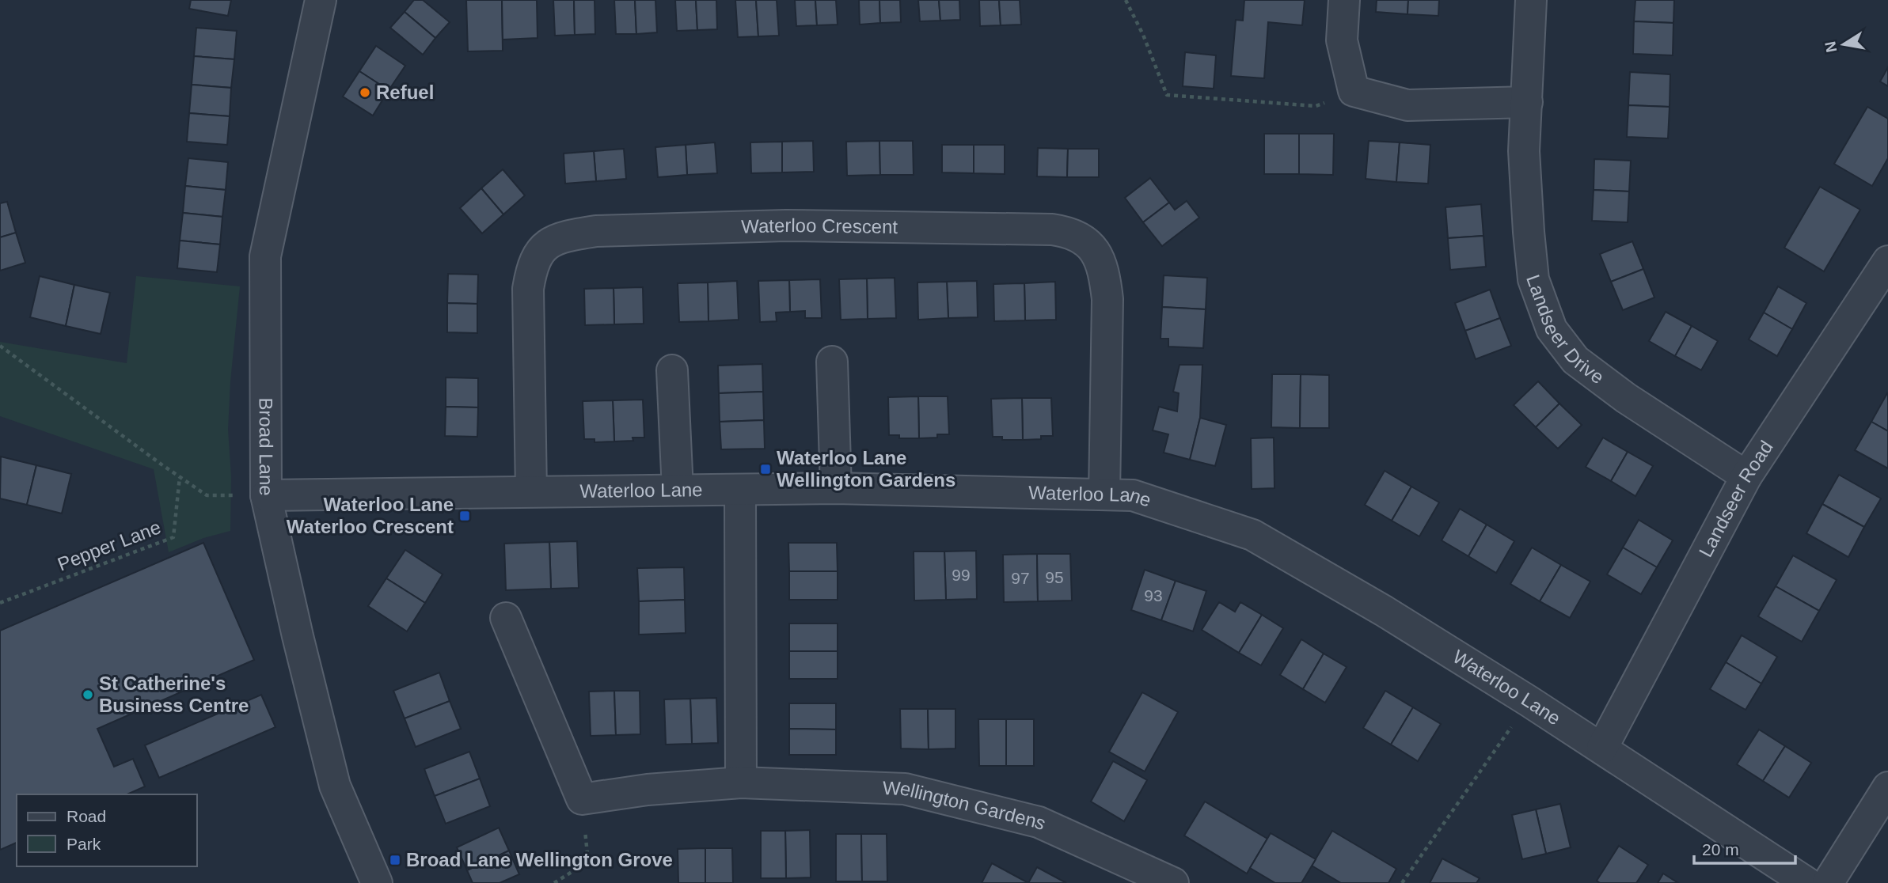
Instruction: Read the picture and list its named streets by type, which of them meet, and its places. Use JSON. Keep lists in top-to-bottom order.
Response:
{
  "streets": {
    "street": [
      "Waterloo Crescent",
      "Landseer Drive",
      "Broad Lane",
      "Waterloo Lane",
      "Landseer Road",
      "Wellington Gardens"
    ],
    "path": ["Pepper Lane"]
  },
  "crossings": [
    ["Waterloo Crescent", "Waterloo Lane"],
    ["Landseer Drive", "Landseer Road"],
    ["Broad Lane", "Waterloo Lane"],
    ["Waterloo Lane", "Landseer Road"]
  ],
  "places": {
    "other": ["Refuel", "St Catherine's Business Centre"],
    "transit": ["Waterloo Lane Wellington Gardens", "Waterloo Lane Waterloo Crescent", "Broad Lane Wellington Grove"]
  },
  "house_numbers": [
    "99",
    "95",
    "97",
    "93"
  ],
  "legend": ["Road", "Park"],
  "scale_bar": "20 m",
  "north": "left"
}
